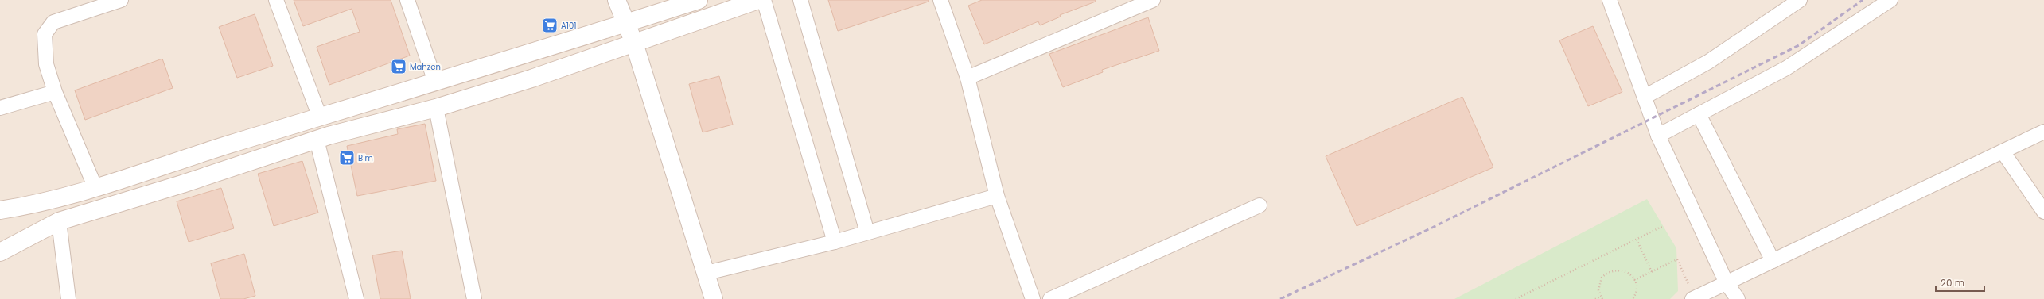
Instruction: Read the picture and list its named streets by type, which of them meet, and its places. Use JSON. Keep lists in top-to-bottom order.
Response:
{
  "places": {
    "supermarket": ["A101", "Mahzen", "Bim"]
  },
  "scale_bar": "20 m"
}
